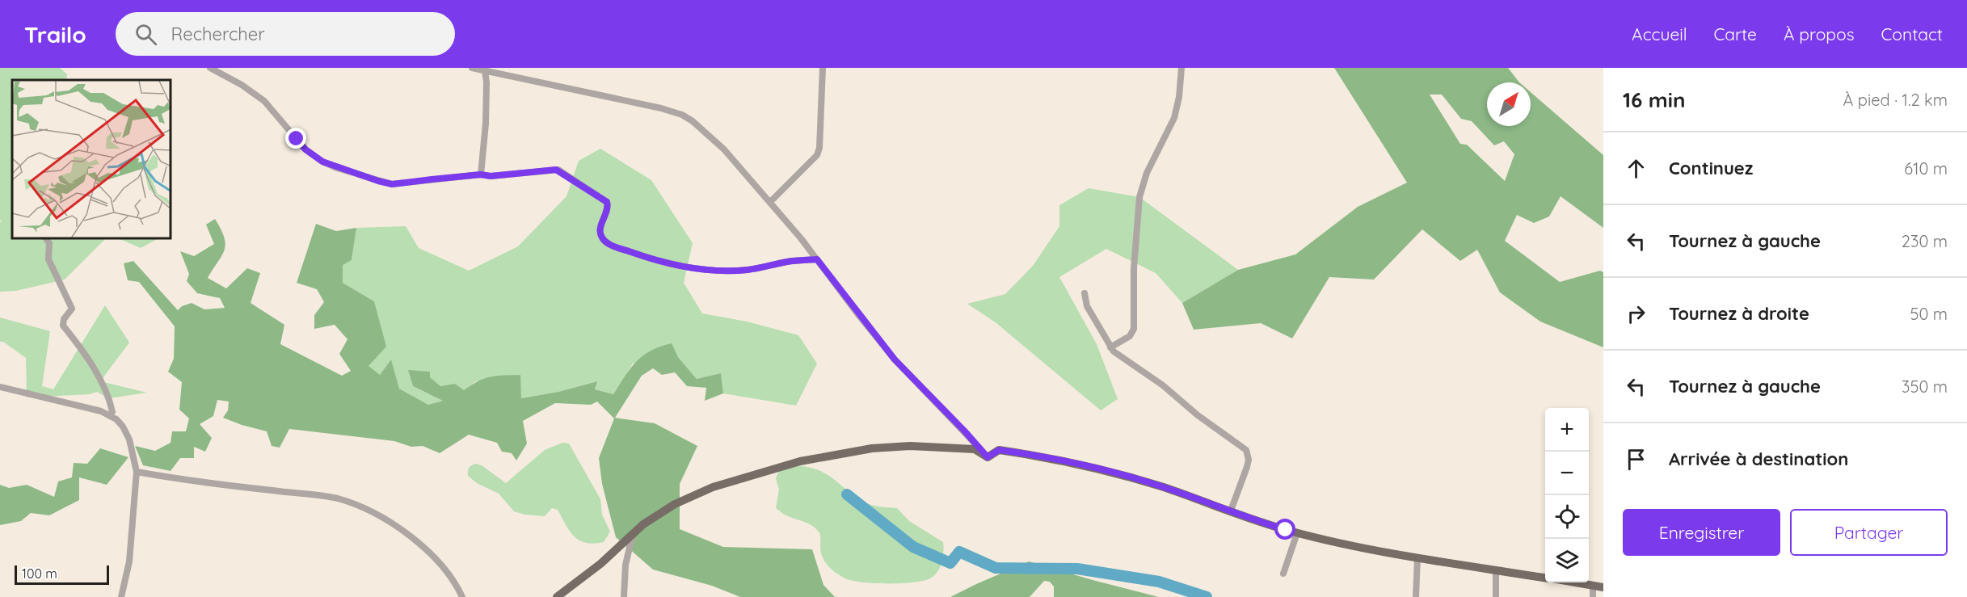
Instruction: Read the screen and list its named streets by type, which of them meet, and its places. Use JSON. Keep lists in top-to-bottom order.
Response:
{
  "scale_bar": "100 m",
  "north": "top right",
  "page": {
    "header": "Trailo",
    "search": "Rechercher",
    "nav": [
      "Accueil",
      "Carte",
      "À propos",
      "Contact"
    ],
    "heading": ["16 min", "À pied · 1.2 km"],
    "list": [
      ["Continuez", "610 m"],
      ["Tournez à gauche", "230 m"],
      ["Tournez à droite", "50 m"],
      ["Tournez à gauche", "350 m"],
      "Arrivée à destination"
    ],
    "map_buttons": ["+", "−"],
    "buttons": ["Enregistrer", "Partager"],
    "scale": "100 m"
  }
}
